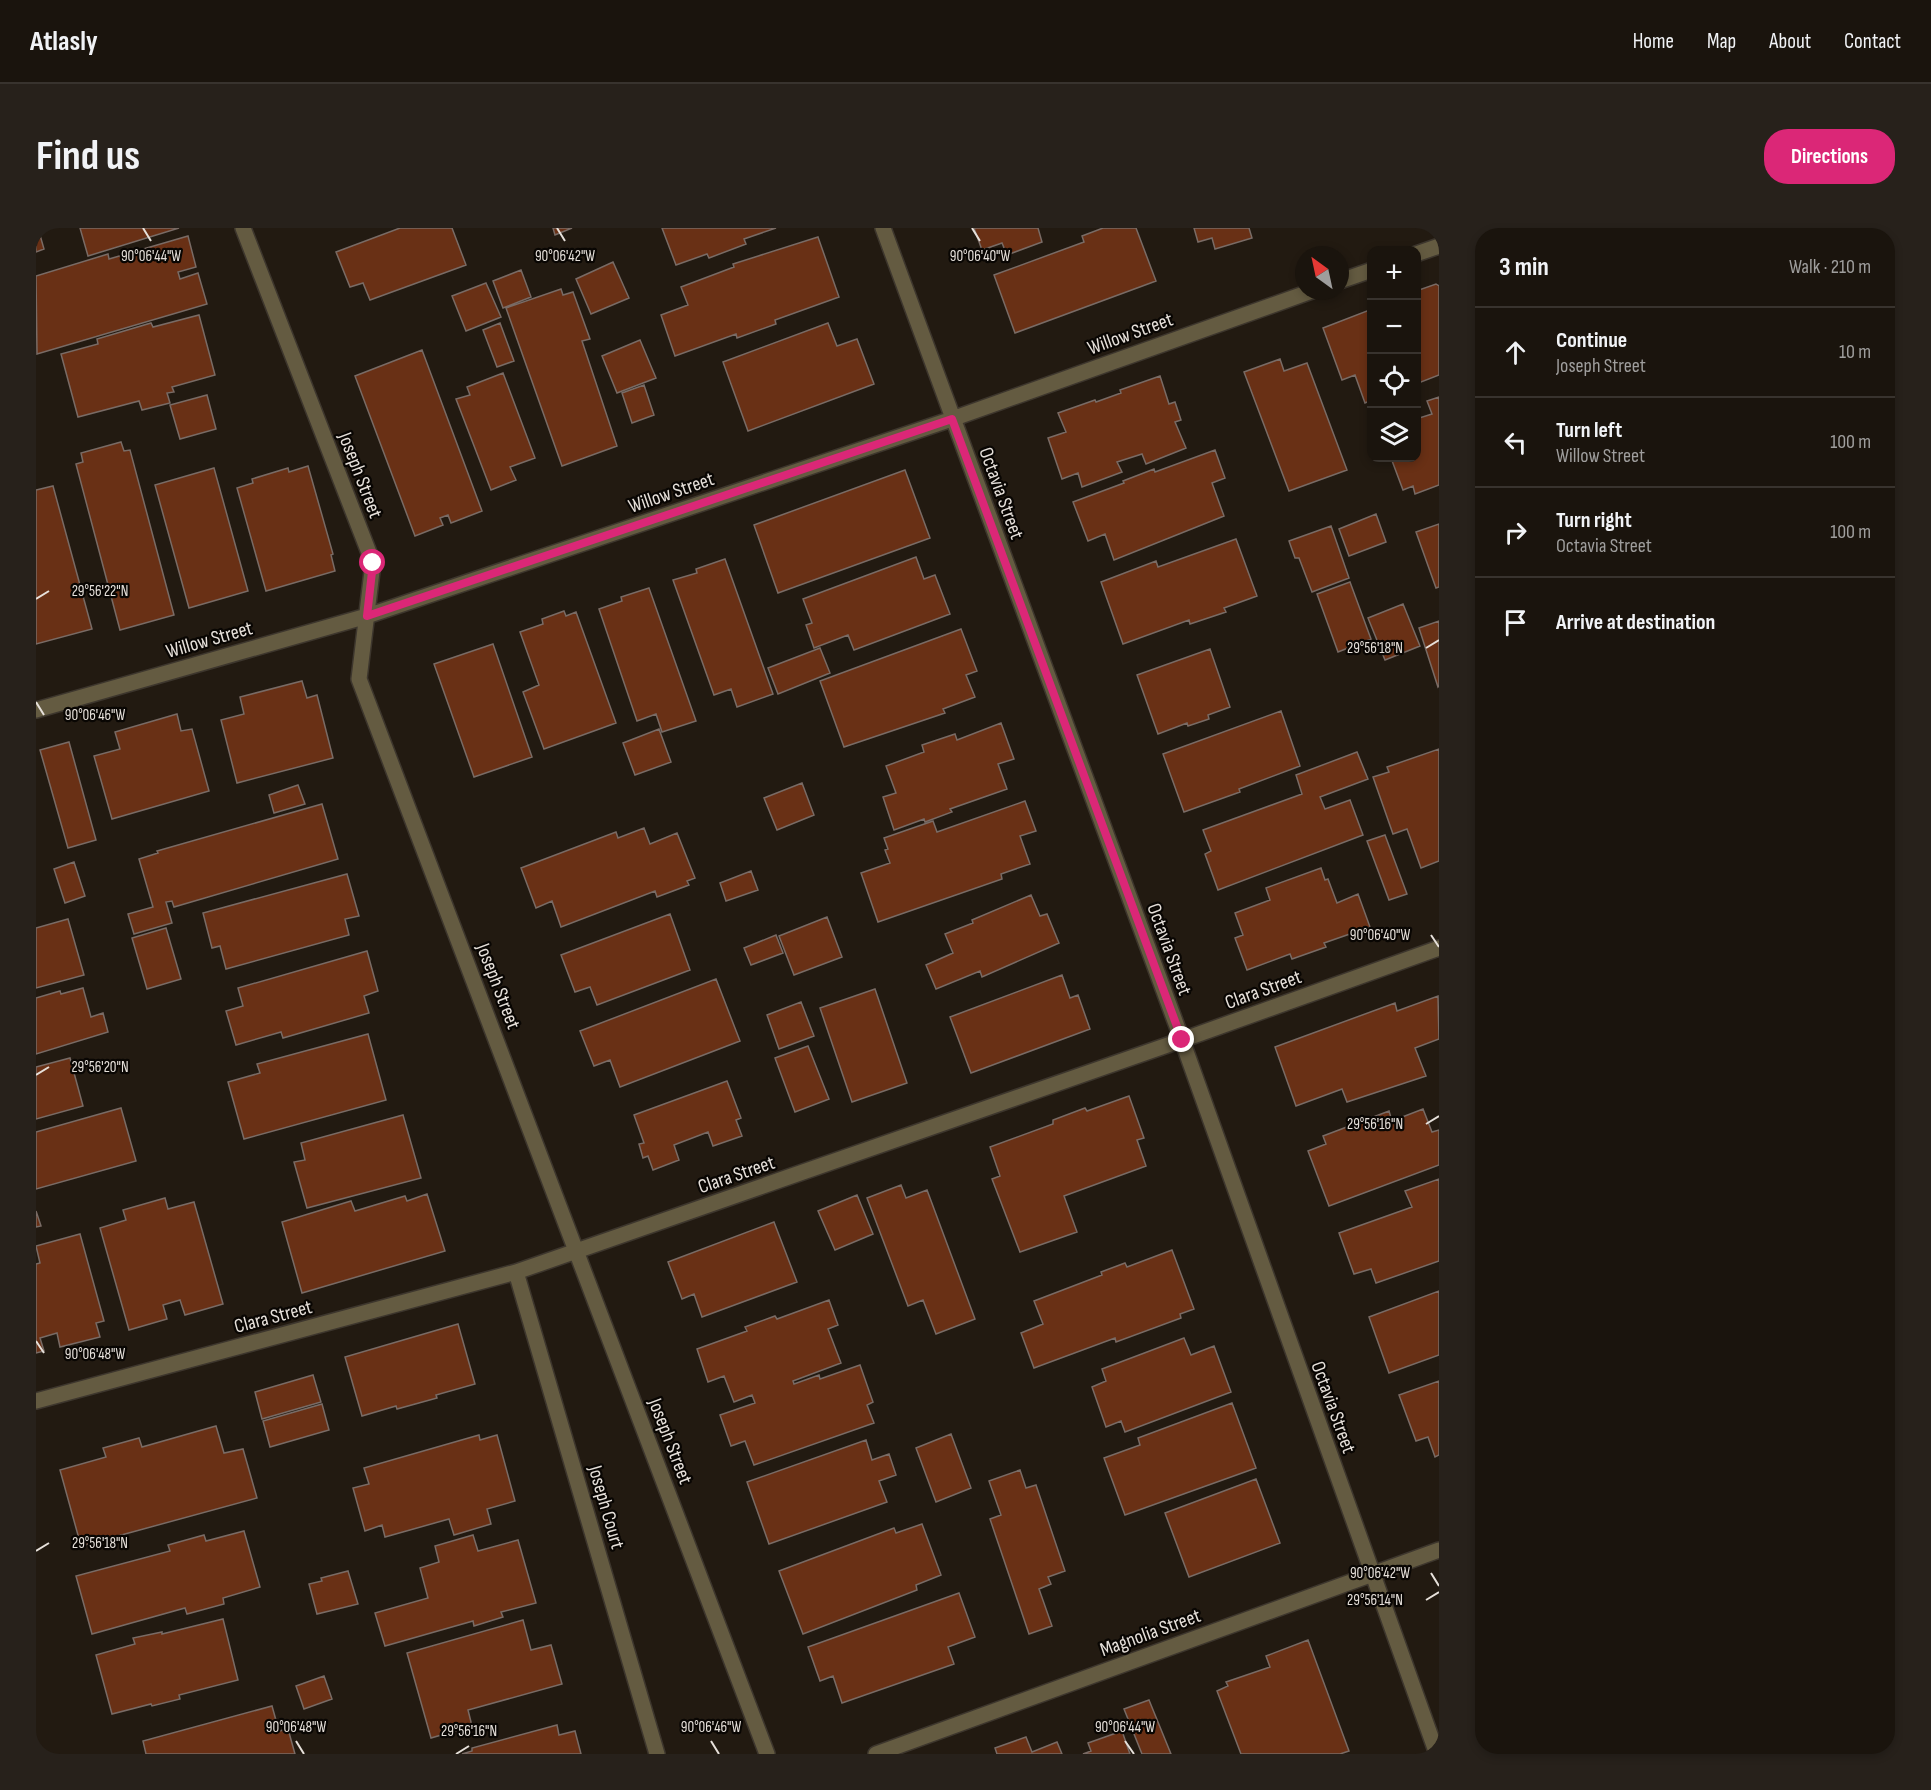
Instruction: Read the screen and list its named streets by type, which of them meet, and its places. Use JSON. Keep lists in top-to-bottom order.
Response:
{
  "streets": {
    "street": [
      "Willow Street",
      "Joseph Street",
      "Octavia Street",
      "Clara Street",
      "Joseph Court",
      "Magnolia Street"
    ]
  },
  "crossings": [
    ["Willow Street", "Joseph Street"],
    ["Willow Street", "Octavia Street"],
    ["Joseph Street", "Clara Street"],
    ["Octavia Street", "Clara Street"],
    ["Octavia Street", "Magnolia Street"],
    ["Clara Street", "Joseph Court"]
  ],
  "north": "top left",
  "page": {
    "header": "Atlasly",
    "nav": [
      "Home",
      "Map",
      "About",
      "Contact"
    ],
    "buttons": "Directions",
    "title": "Find us",
    "heading": ["3 min", "Walk · 210 m"],
    "map_buttons": ["+", "−"],
    "list": [
      ["Continue", "Joseph Street", "10 m"],
      ["Turn left", "Willow Street", "100 m"],
      ["Turn right", "Octavia Street", "100 m"],
      "Arrive at destination"
    ]
  },
  "coordinates": [
    "90°06'44\"W",
    "90°06'42\"W",
    "90°06'40\"W",
    "29°56'22\"N",
    "29°56'18\"N",
    "90°06'46\"W",
    "29°56'20\"N",
    "29°56'16\"N",
    "90°06'48\"W",
    "29°56'14\"N"
  ]
}
